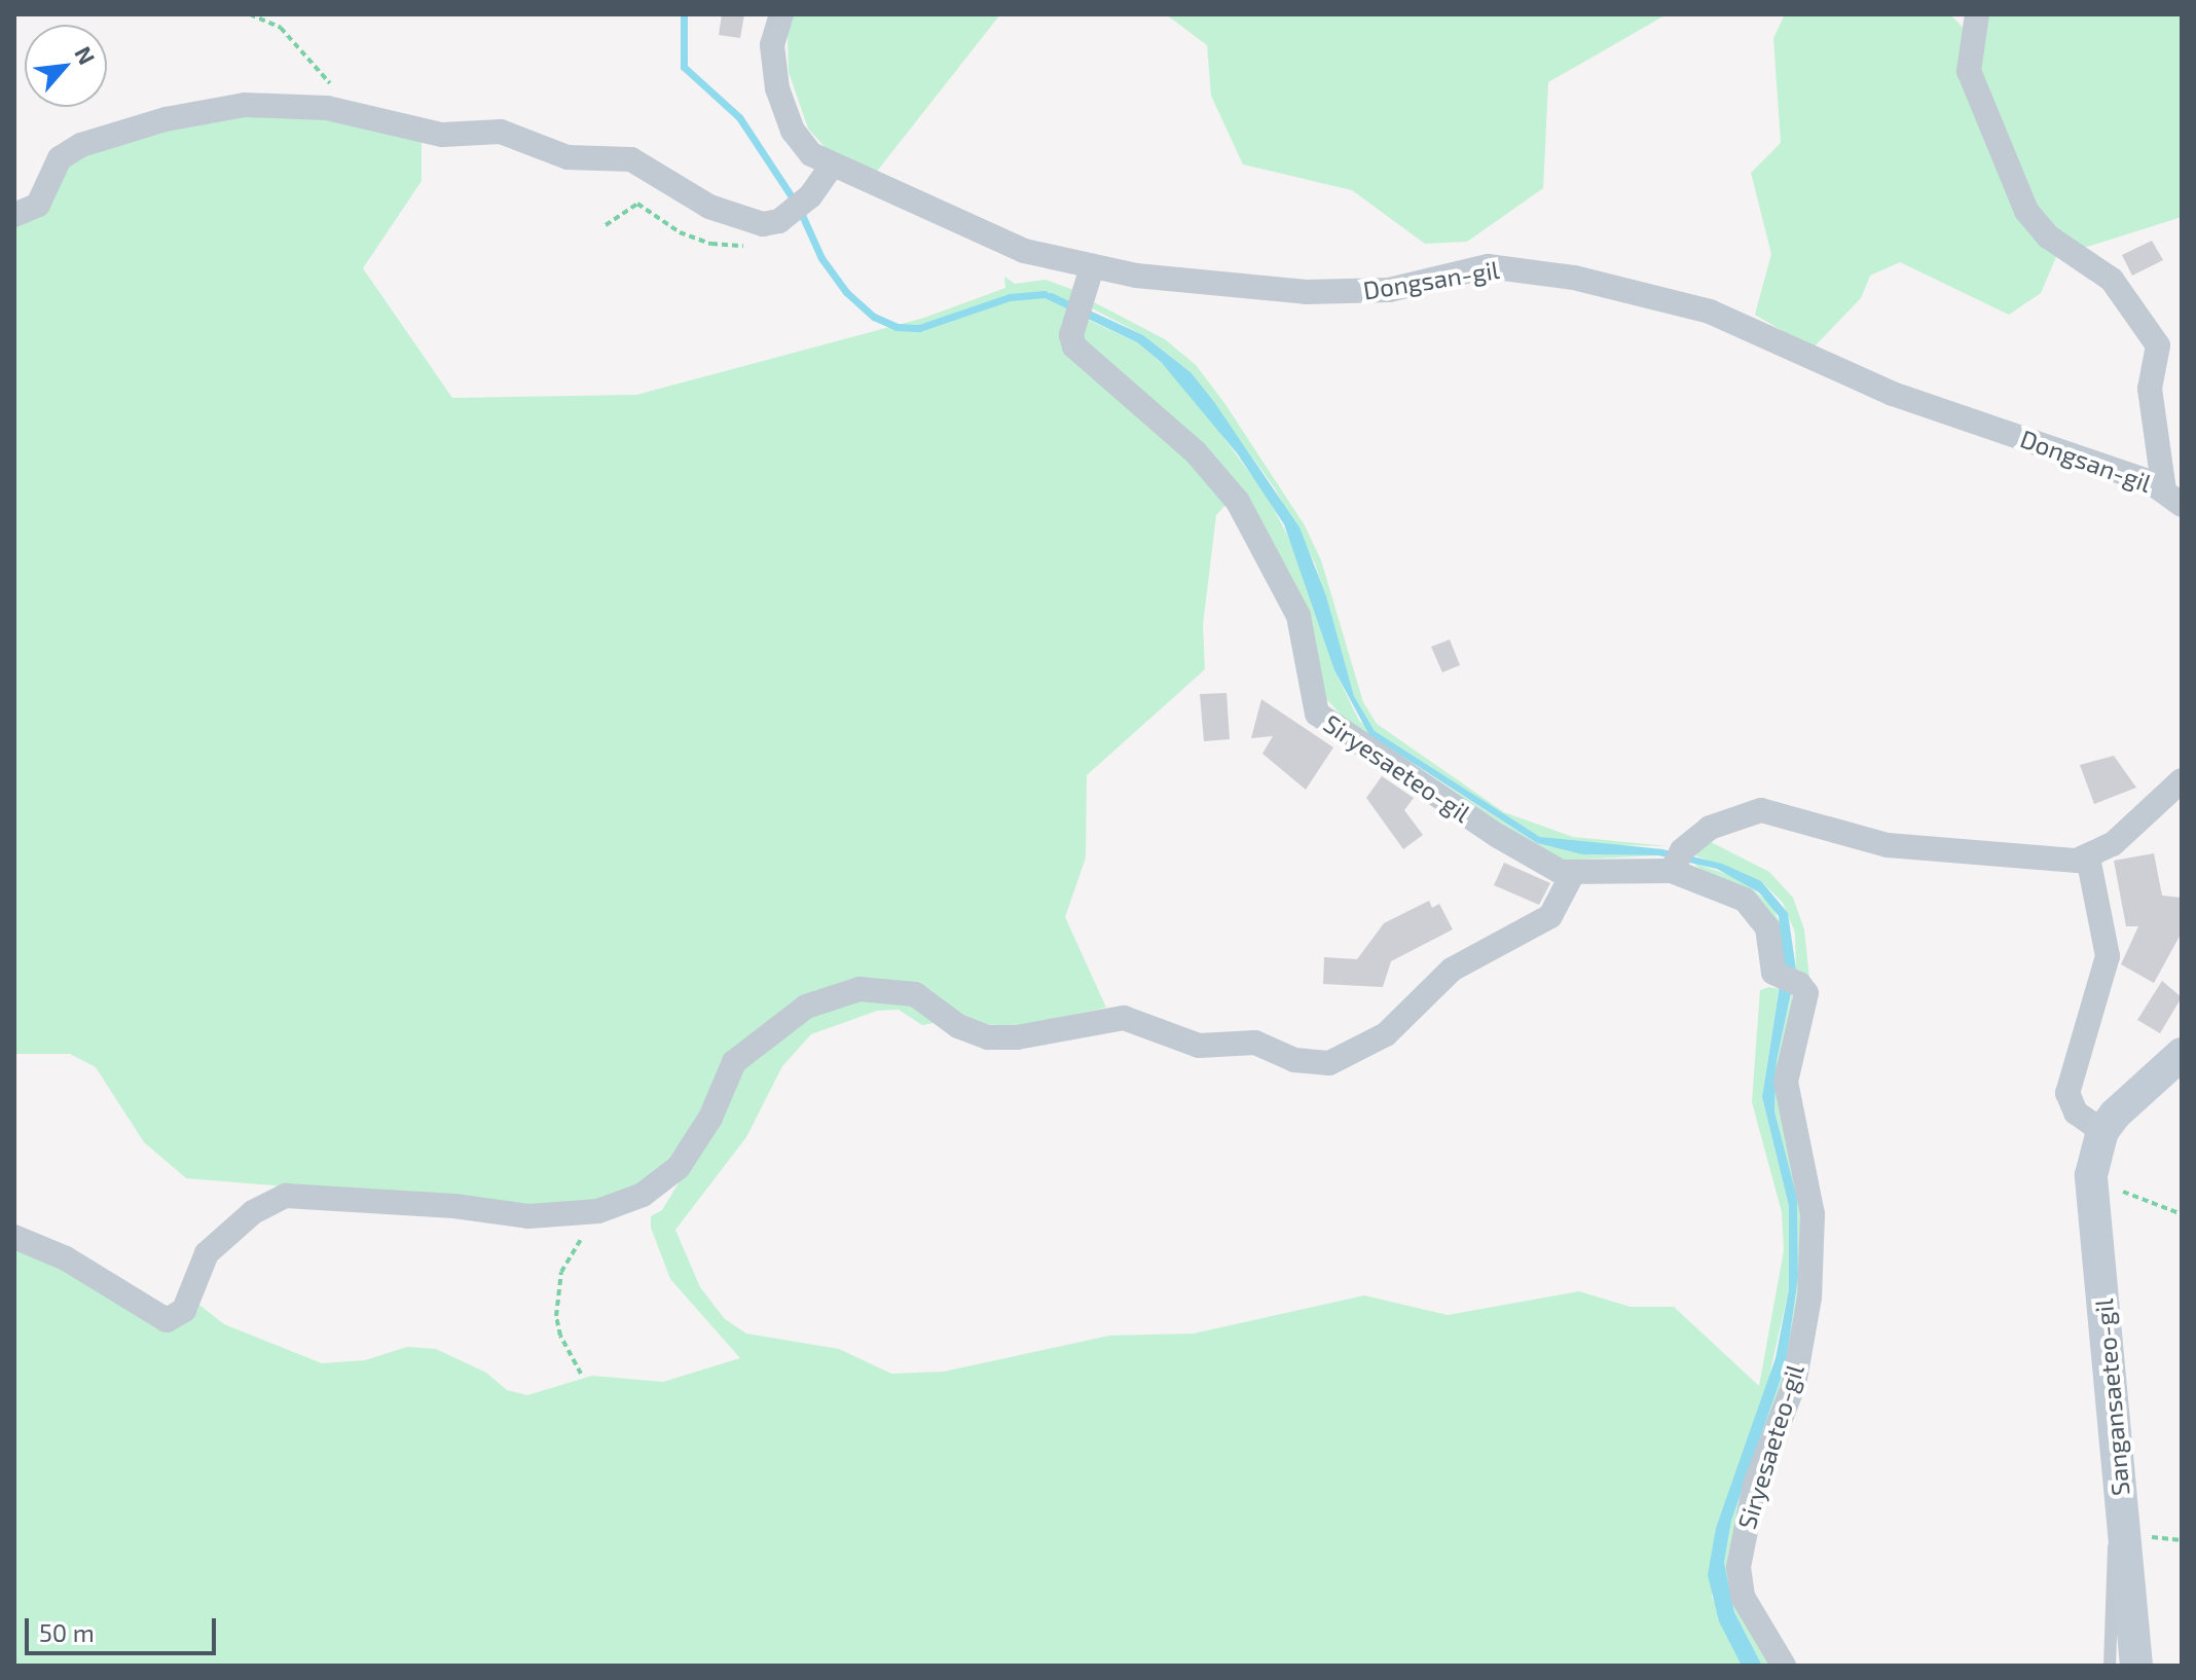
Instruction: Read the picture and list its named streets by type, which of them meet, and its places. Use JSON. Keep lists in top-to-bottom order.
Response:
{
  "streets": {
    "street": ["Dongsan-gil", "Siryesaeteo-gil", "Sangansaeteo-gil"]
  },
  "crossings": [
    ["Dongsan-gil", "Siryesaeteo-gil"]
  ],
  "scale_bar": "50 m",
  "north": "top right"
}
